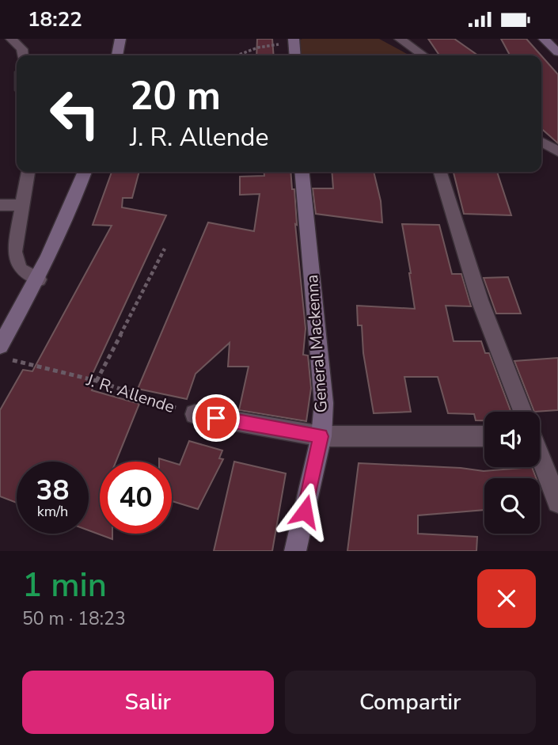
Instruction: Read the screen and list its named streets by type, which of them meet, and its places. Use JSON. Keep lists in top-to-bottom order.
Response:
{
  "streets": {
    "street": ["General Mackenna", "J. R. Allende"]
  },
  "crossings": [
    ["General Mackenna", "J. R. Allende"]
  ],
  "page": {
    "status": "18:22",
    "turn": ["20 m", "J. R. Allende"],
    "speed": "38 km/h",
    "limit": "40",
    "heading": ["1 min", "50 m · 18:23"],
    "buttons": ["Salir", "Compartir"]
  }
}
